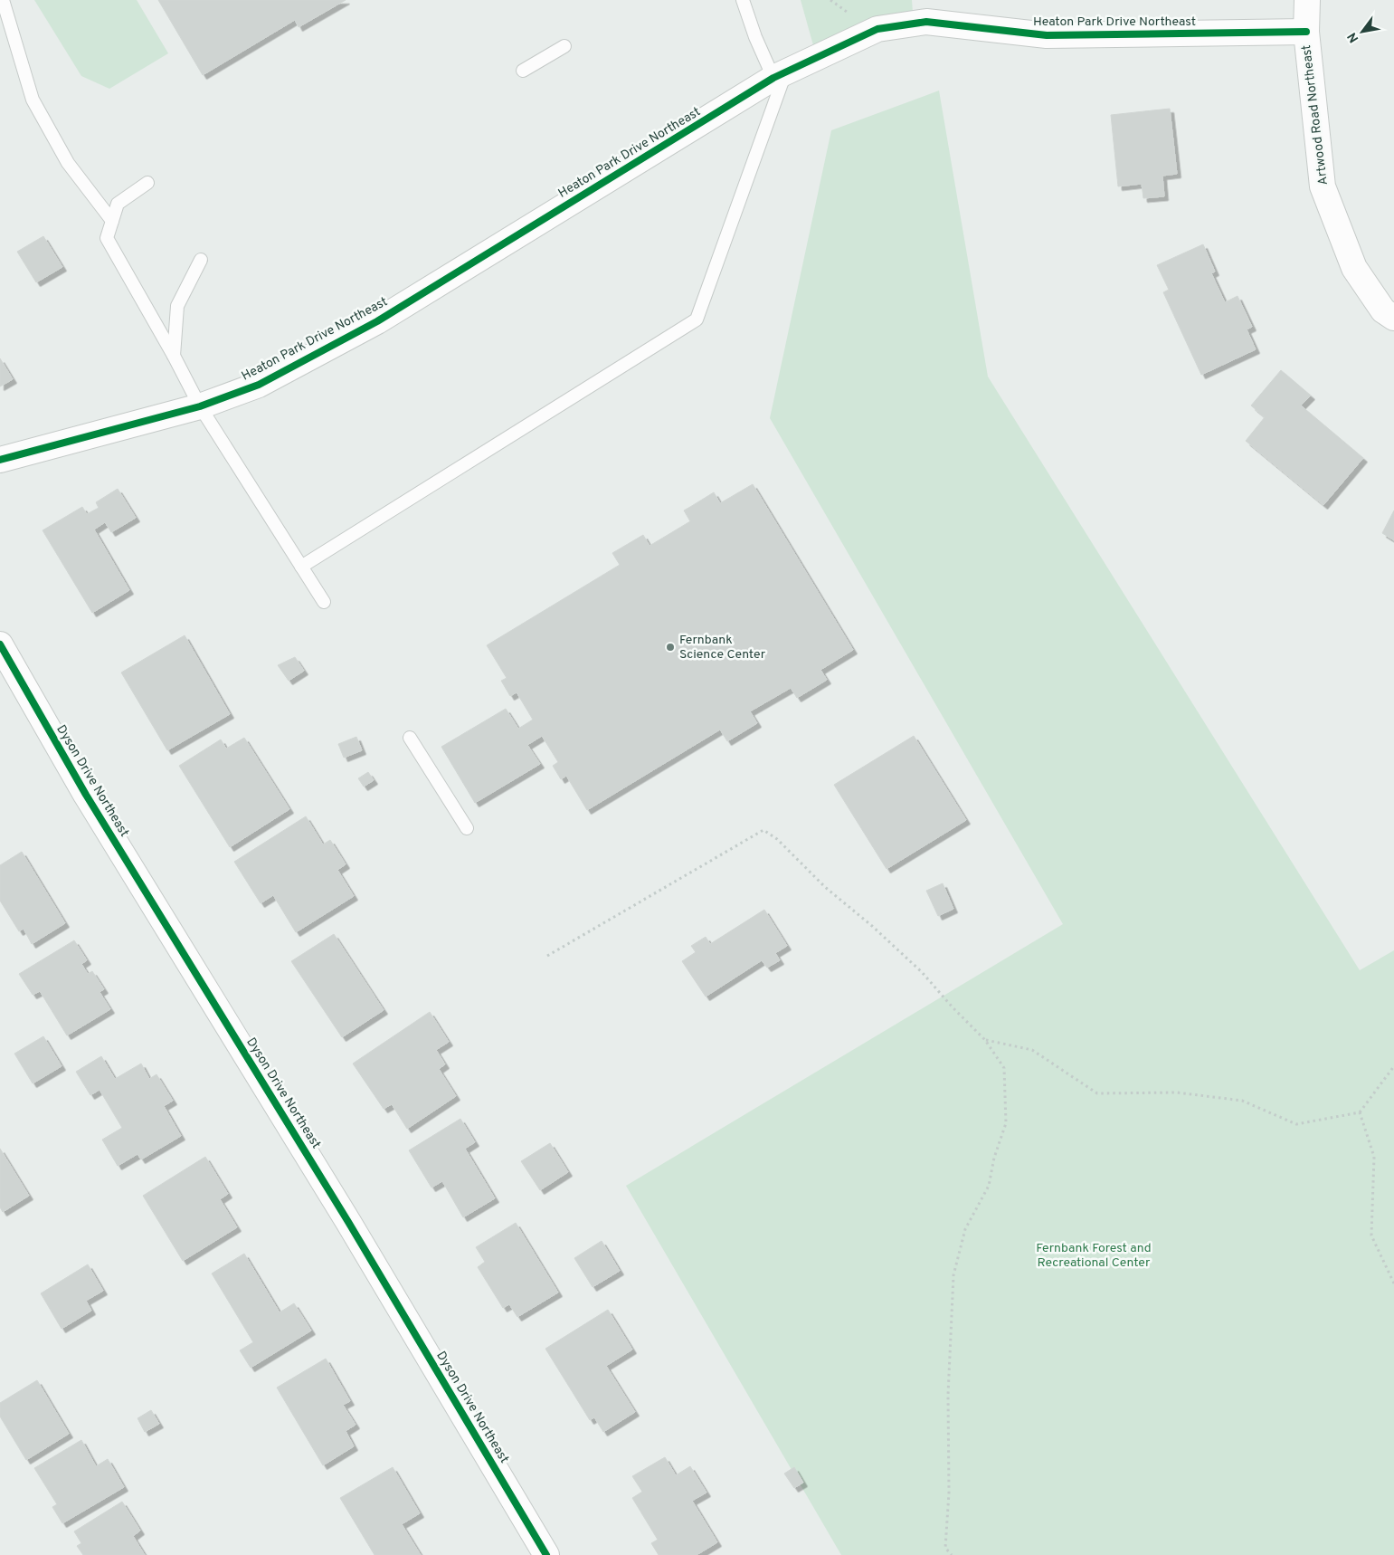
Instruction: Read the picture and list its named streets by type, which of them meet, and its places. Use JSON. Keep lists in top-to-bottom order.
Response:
{
  "streets": {
    "street": ["Heaton Park Drive Northeast", "Artwood Road Northeast", "Dyson Drive Northeast"]
  },
  "crossings": [
    ["Heaton Park Drive Northeast", "Artwood Road Northeast"]
  ],
  "parks": ["Fernbank Forest and Recreational Center"],
  "places": ["Fernbank Science Center"],
  "north": "bottom left"
}
